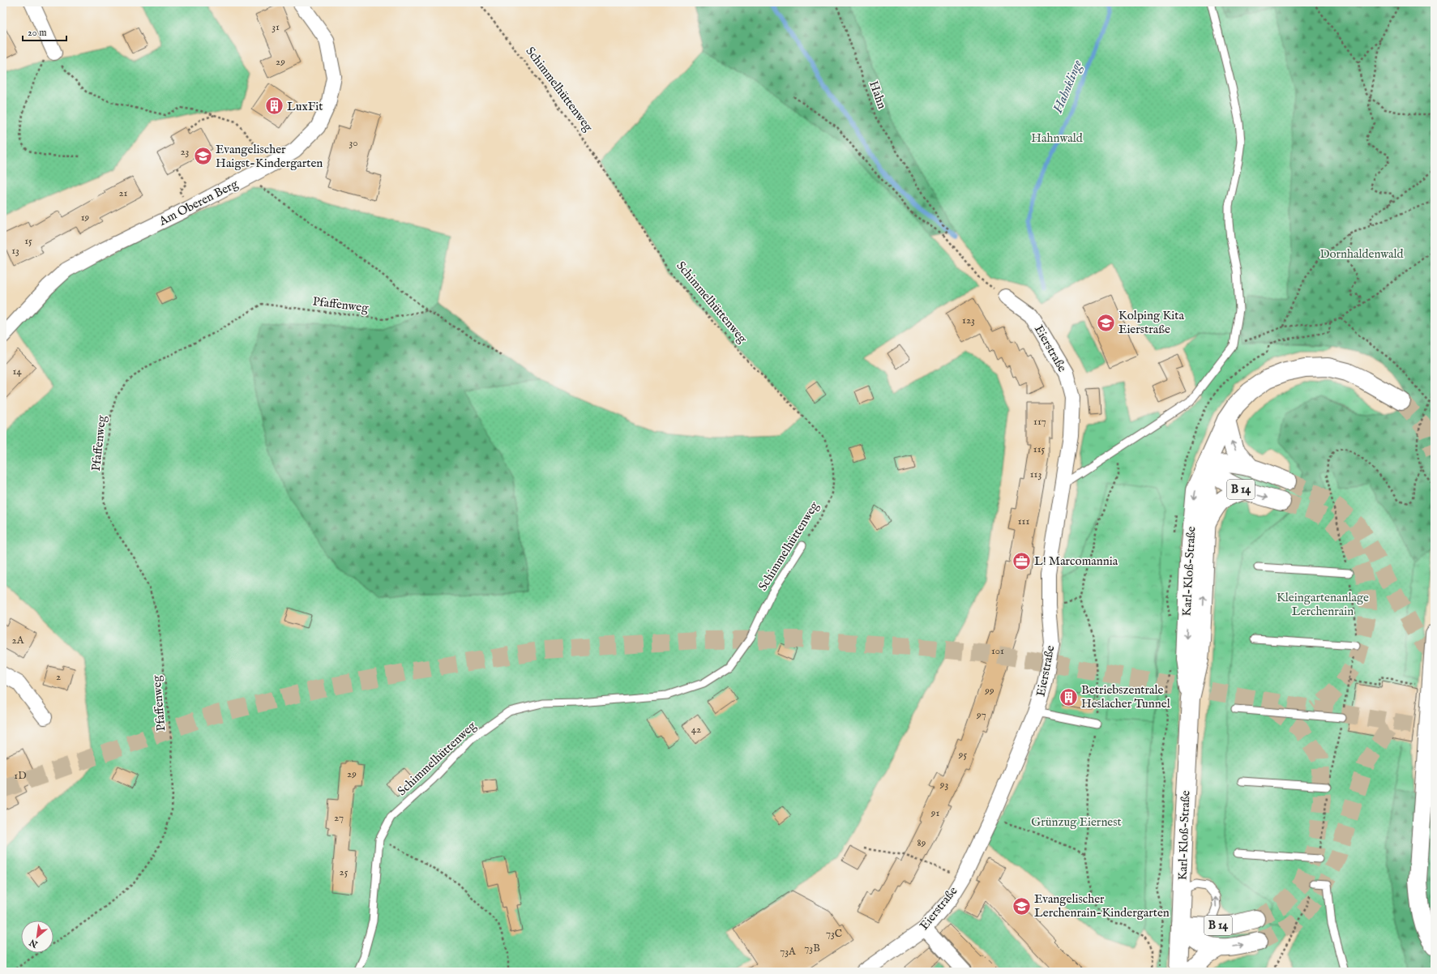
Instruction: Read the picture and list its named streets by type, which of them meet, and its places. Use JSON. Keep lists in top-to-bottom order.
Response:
{
  "streets": {
    "main road": ["B 14", "Karl-Kloß-Straße"],
    "street": ["Am Oberen Berg", "Eierstraße"],
    "lane": ["Schimmelhüttenweg"],
    "path": ["Hahn", "Pfaffenweg"]
  },
  "crossings": [
    ["B 14", "Karl-Kloß-Straße"]
  ],
  "water": ["Hahnklinge"],
  "parks": [
    "Hahnwald",
    "Dornhaldenwald",
    "Kleingartenanlage Lerchenrain",
    "Grünzug Eiernest"
  ],
  "places": {
    "building": ["LuxFit", "Betriebszentrale Heslacher Tunnel"],
    "school or university": ["Evangelischer Haigst-Kindergarten", "Kolping Kita Eierstraße", "Evangelischer Lerchenrain-Kindergarten"],
    "office": ["L! Marcomannia"]
  },
  "house_numbers": [
    "31",
    "29",
    "30",
    "23",
    "21",
    "19",
    "15",
    "13",
    "123",
    "14",
    "117",
    "115",
    "113",
    "111",
    "2A",
    "101",
    "2",
    "99",
    "97",
    "42",
    "95",
    "29",
    "1D",
    "93",
    "91",
    "27",
    "89",
    "25",
    "73C",
    "73B",
    "73A"
  ],
  "scale_bar": "20 m",
  "north": "bottom left"
}
